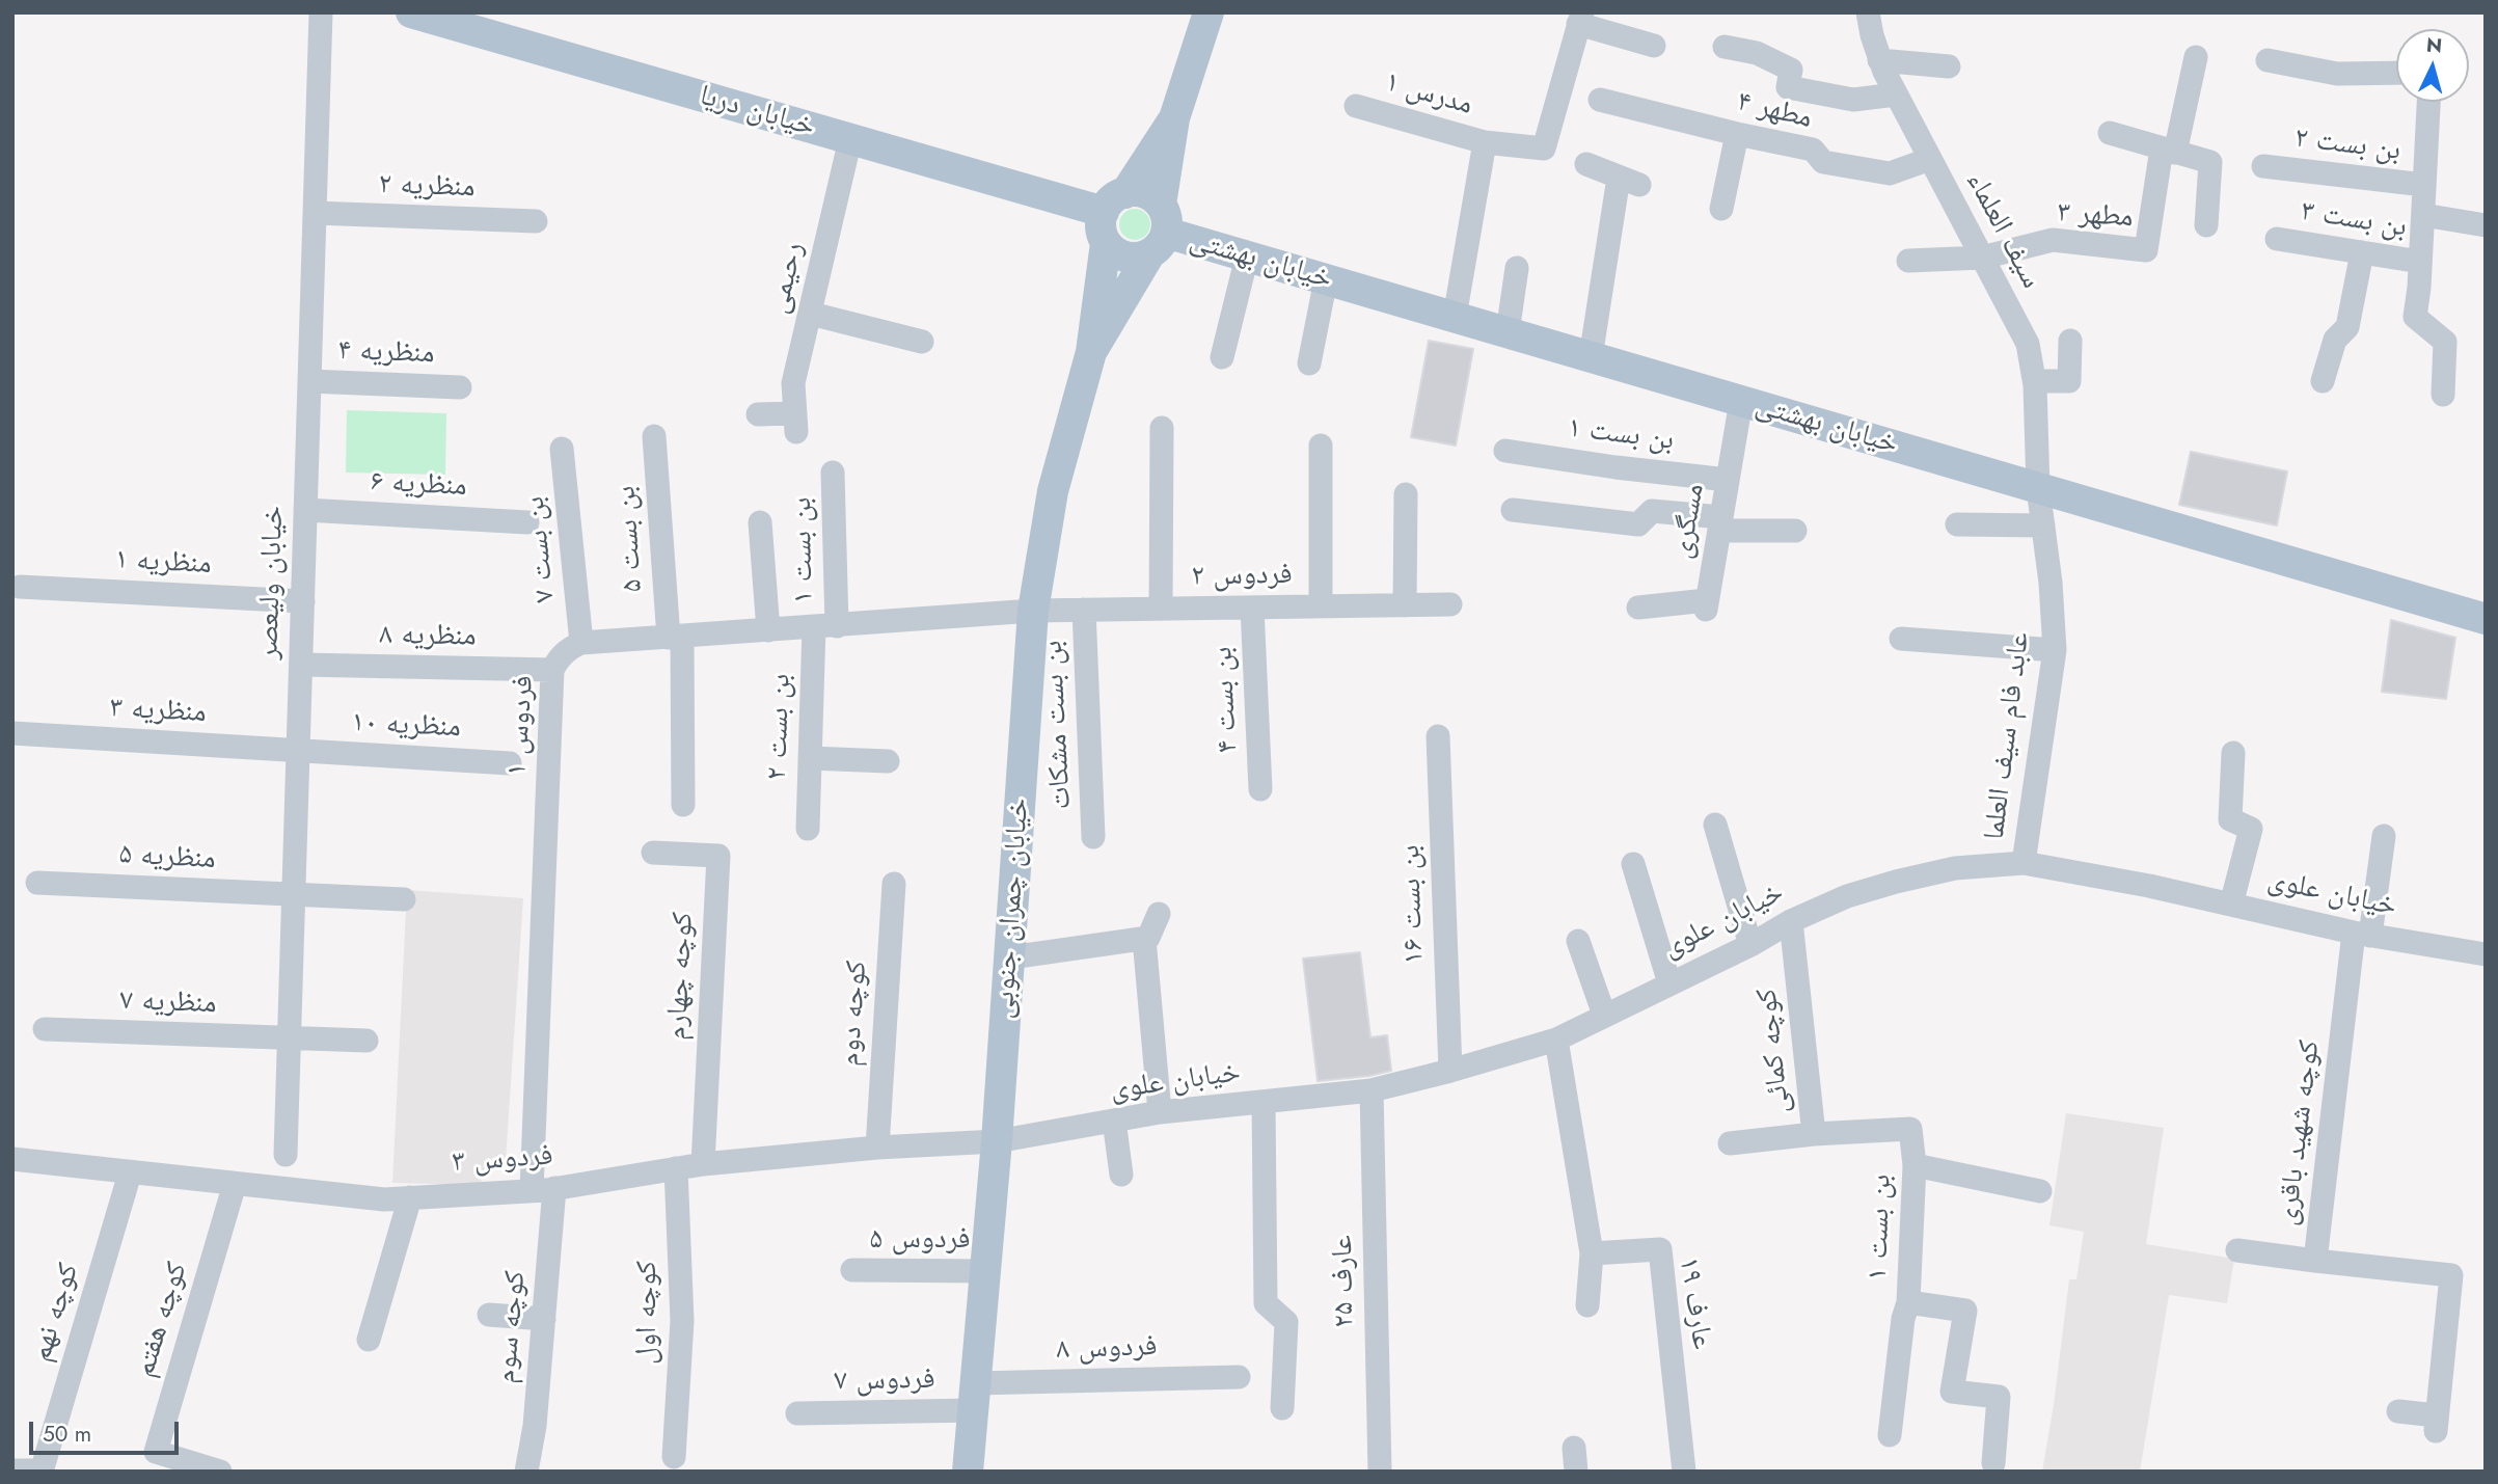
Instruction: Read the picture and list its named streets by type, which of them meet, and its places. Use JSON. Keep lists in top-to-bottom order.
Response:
{
  "streets": {
    "main road": ["خیابان دریا", "خیابان بهشتی", "خیابان چمران جنوبی"],
    "street": [
      "مدرس ۱",
      "مطهر ۴",
      "بن بست ۲",
      "منظریه ۲",
      "مطهر ۳",
      "بن بست ۳",
      "سیف العلماء",
      "رحیمی",
      "منظریه ۴",
      "بن بست ۱",
      "منظریه ۶",
      "مسگری",
      "بن بست ۵",
      "بن بست ۷",
      "منظریه ۱",
      "فردوس ۲",
      "خیابان ولیعصر",
      "منظریه ۸",
      "بن بست ۴",
      "منظریه ۳",
      "بن بست مشکات",
      "منظریه ۱۰",
      "فردوس ۱",
      "عابد فام سیف العلما",
      "منظریه ۵",
      "خیابان علوی",
      "بن بست ۱۶",
      "کوچه چهارم",
      "منظریه ۷",
      "کوچه دوم",
      "کوچه کمائی",
      "کوچه شهید باقری",
      "فردوس ۳",
      "فردوس ۵",
      "عارف ۲۵",
      "عارف ۱۹",
      "کوچه نهم",
      "کوچه اول",
      "کوچه هفتم",
      "کوچه سوم",
      "فردوس ۸",
      "فردوس ۷"
    ]
  },
  "crossings": [
    ["مطهر ۴", "سیف العلماء"],
    ["خیابان دریا", "خیابان بهشتی"],
    ["خیابان دریا", "رحیمی"],
    ["خیابان دریا", "خیابان چمران جنوبی"],
    ["بن بست ۲", "بن بست ۱"],
    ["منظریه ۲", "خیابان ولیعصر"],
    ["مطهر ۳", "سیف العلماء"],
    ["سیف العلماء", "خیابان بهشتی"],
    ["سیف العلماء", "عابد فام سیف العلما"],
    ["خیابان بهشتی", "مسگری"],
    ["خیابان بهشتی", "عابد فام سیف العلما"],
    ["خیابان بهشتی", "خیابان چمران جنوبی"],
    ["منظریه ۴", "خیابان ولیعصر"],
    ["بن بست ۱", "مسگری"],
    ["بن بست ۱", "کوچه کمائی"],
    ["منظریه ۶", "خیابان ولیعصر"],
    ["بن بست ۷", "فردوس ۱"],
    ["منظریه ۱", "خیابان ولیعصر"],
    ["فردوس ۲", "بن بست ۴"],
    ["فردوس ۲", "بن بست مشکات"],
    ["فردوس ۲", "خیابان چمران جنوبی"],
    ["خیابان ولیعصر", "منظریه ۸"],
    ["خیابان ولیعصر", "منظریه ۳"],
    ["خیابان ولیعصر", "منظریه ۱۰"],
    ["خیابان ولیعصر", "منظریه ۵"],
    ["خیابان ولیعصر", "منظریه ۷"],
    ["منظریه ۸", "فردوس ۱"],
    ["منظریه ۳", "منظریه ۱۰"],
    ["فردوس ۱", "فردوس ۳"],
    ["فردوس ۱", "کوچه سوم"],
    ["عابد فام سیف العلما", "خیابان علوی"],
    ["خیابان علوی", "بن بست ۱۶"],
    ["خیابان علوی", "خیابان چمران جنوبی"],
    ["خیابان علوی", "کوچه کمائی"],
    ["خیابان علوی", "کوچه شهید باقری"],
    ["خیابان علوی", "فردوس ۳"],
    ["خیابان علوی", "عارف ۲۵"],
    ["خیابان چمران جنوبی", "فردوس ۳"],
    ["خیابان چمران جنوبی", "فردوس ۵"],
    ["خیابان چمران جنوبی", "فردوس ۸"],
    ["خیابان چمران جنوبی", "فردوس ۷"],
    ["کوچه چهارم", "فردوس ۳"],
    ["کوچه دوم", "فردوس ۳"],
    ["فردوس ۳", "کوچه نهم"],
    ["فردوس ۳", "کوچه اول"],
    ["فردوس ۳", "کوچه هفتم"],
    ["فردوس ۳", "کوچه سوم"],
    ["فردوس ۸", "فردوس ۷"]
  ],
  "scale_bar": "50 m",
  "north": "top"
}
